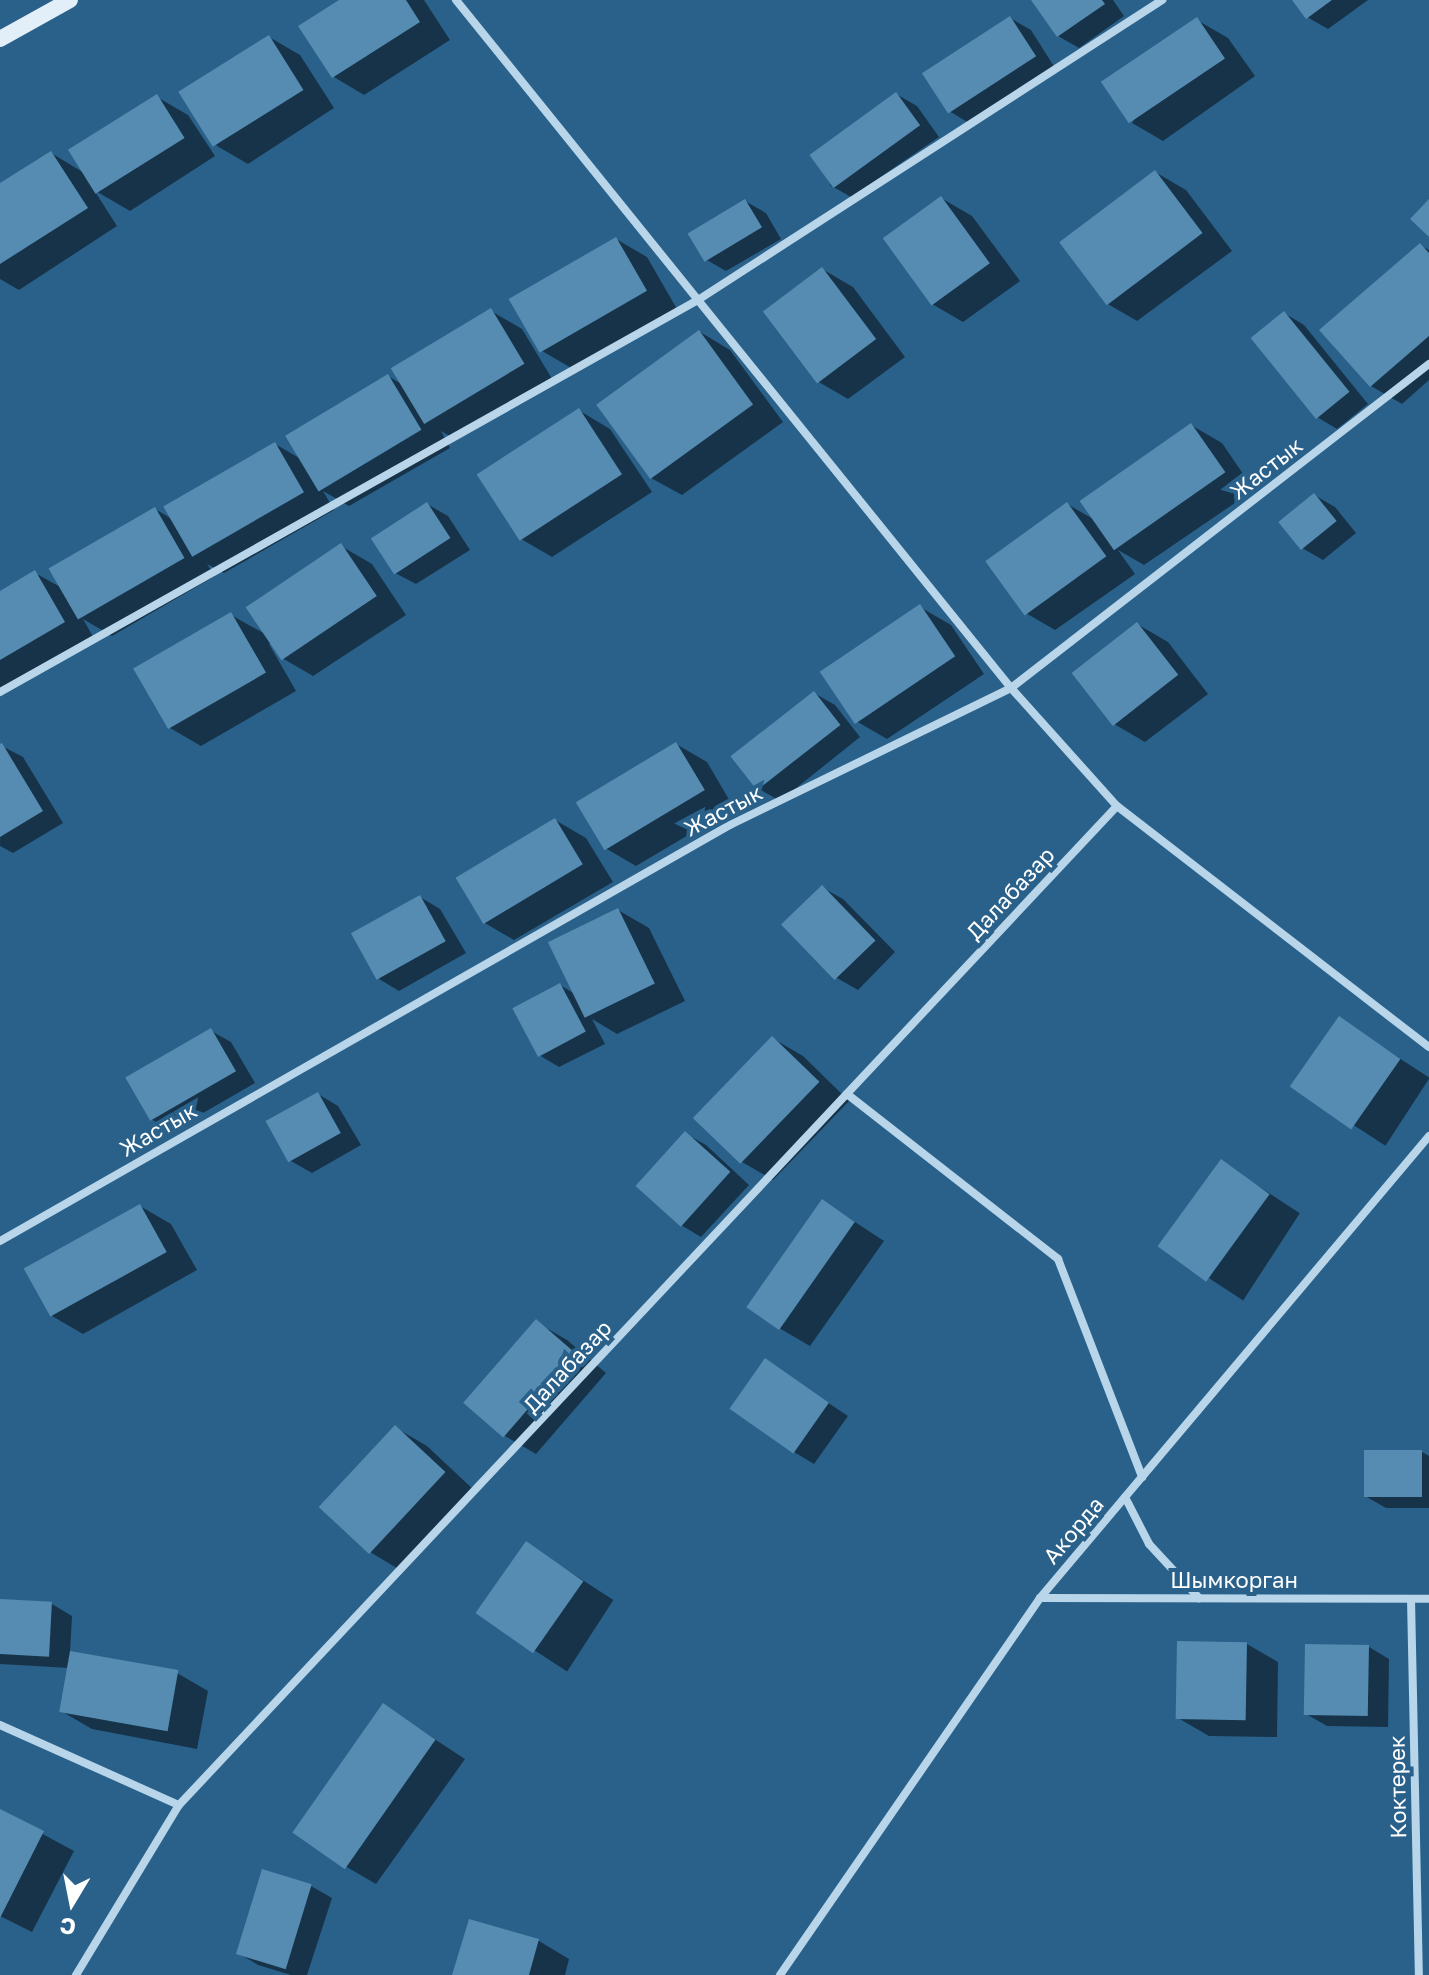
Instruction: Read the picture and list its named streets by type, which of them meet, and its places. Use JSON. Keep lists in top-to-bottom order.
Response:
{
  "streets": {
    "street": [
      "Жастык",
      "Далабазар",
      "Акорда",
      "Шымкорган",
      "Коктерек"
    ]
  },
  "crossings": [
    ["Акорда", "Шымкорган"],
    ["Шымкорган", "Коктерек"]
  ],
  "north": "bottom"
}
